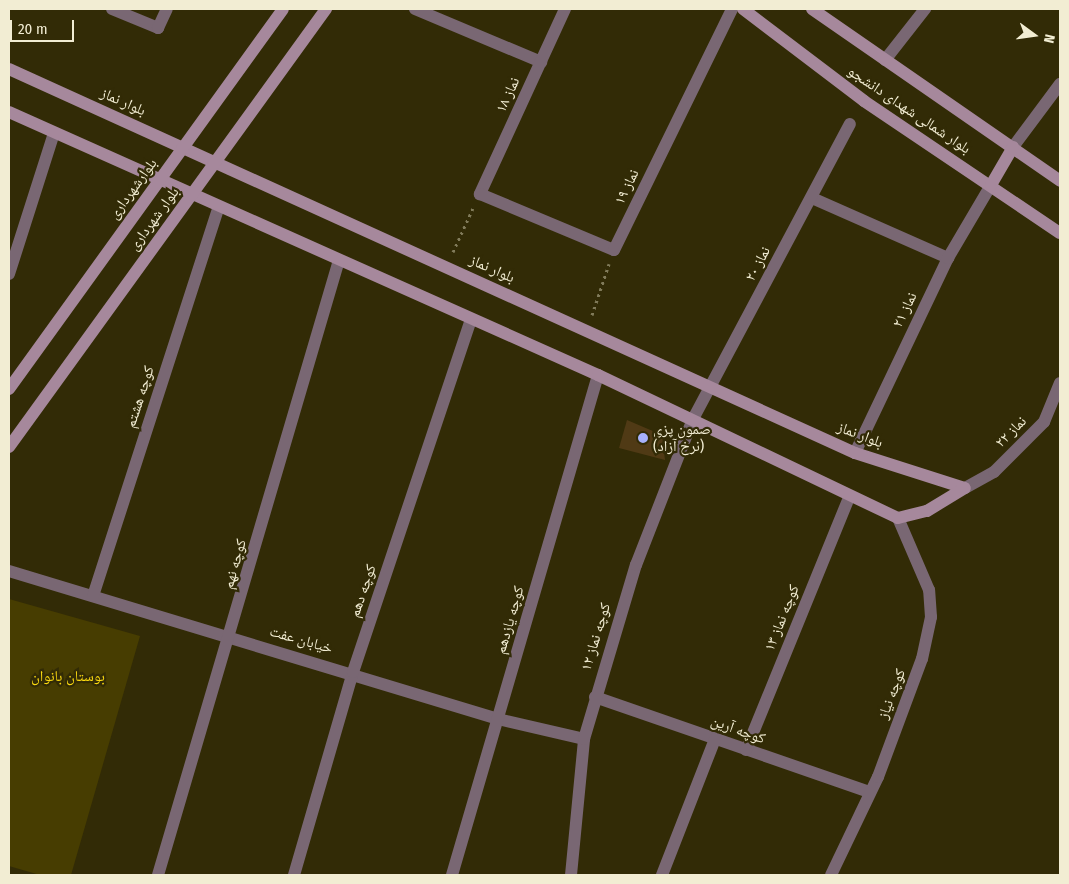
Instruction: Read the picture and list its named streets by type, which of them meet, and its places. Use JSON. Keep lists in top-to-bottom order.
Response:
{
  "streets": {
    "main road": [
      "بلوار نماز",
      "بلوار شمالی شهدای دانشجو",
      "بلوارشهرداری",
      "بلوار شهرداری"
    ],
    "street": [
      "نماز ۱۸",
      "نماز ۱۹",
      "نماز ۲۰",
      "نماز ۲۱",
      "کوچه هشتم",
      "نماز ۲۲",
      "کوچه نهم",
      "کوچه دهم",
      "کوچه نماز ۱۳",
      "کوچه یازدهم",
      "کوچه نماز ۱۲",
      "خیابان عفت",
      "کوچه نیاز",
      "کوچه آرین"
    ]
  },
  "crossings": [
    ["بلوار نماز", "بلوارشهرداری"],
    ["بلوار نماز", "بلوار شهرداری"],
    ["بلوار نماز", "نماز ۲۰"],
    ["بلوار نماز", "نماز ۲۱"],
    ["بلوار نماز", "نماز ۲۲"],
    ["بلوار شمالی شهدای دانشجو", "نماز ۲۱"],
    ["نماز ۲۰", "کوچه نماز ۱۲"],
    ["کوچه هشتم", "خیابان عفت"],
    ["کوچه نهم", "خیابان عفت"],
    ["کوچه دهم", "خیابان عفت"],
    ["کوچه نماز ۱۳", "کوچه آرین"],
    ["کوچه یازدهم", "خیابان عفت"],
    ["کوچه نماز ۱۲", "خیابان عفت"],
    ["کوچه نماز ۱۲", "کوچه آرین"],
    ["کوچه نیاز", "کوچه آرین"]
  ],
  "parks": ["بوستان بانوان"],
  "places": ["صمون پزی (نرخ آزاد)"],
  "scale_bar": "20 m",
  "north": "right"
}
